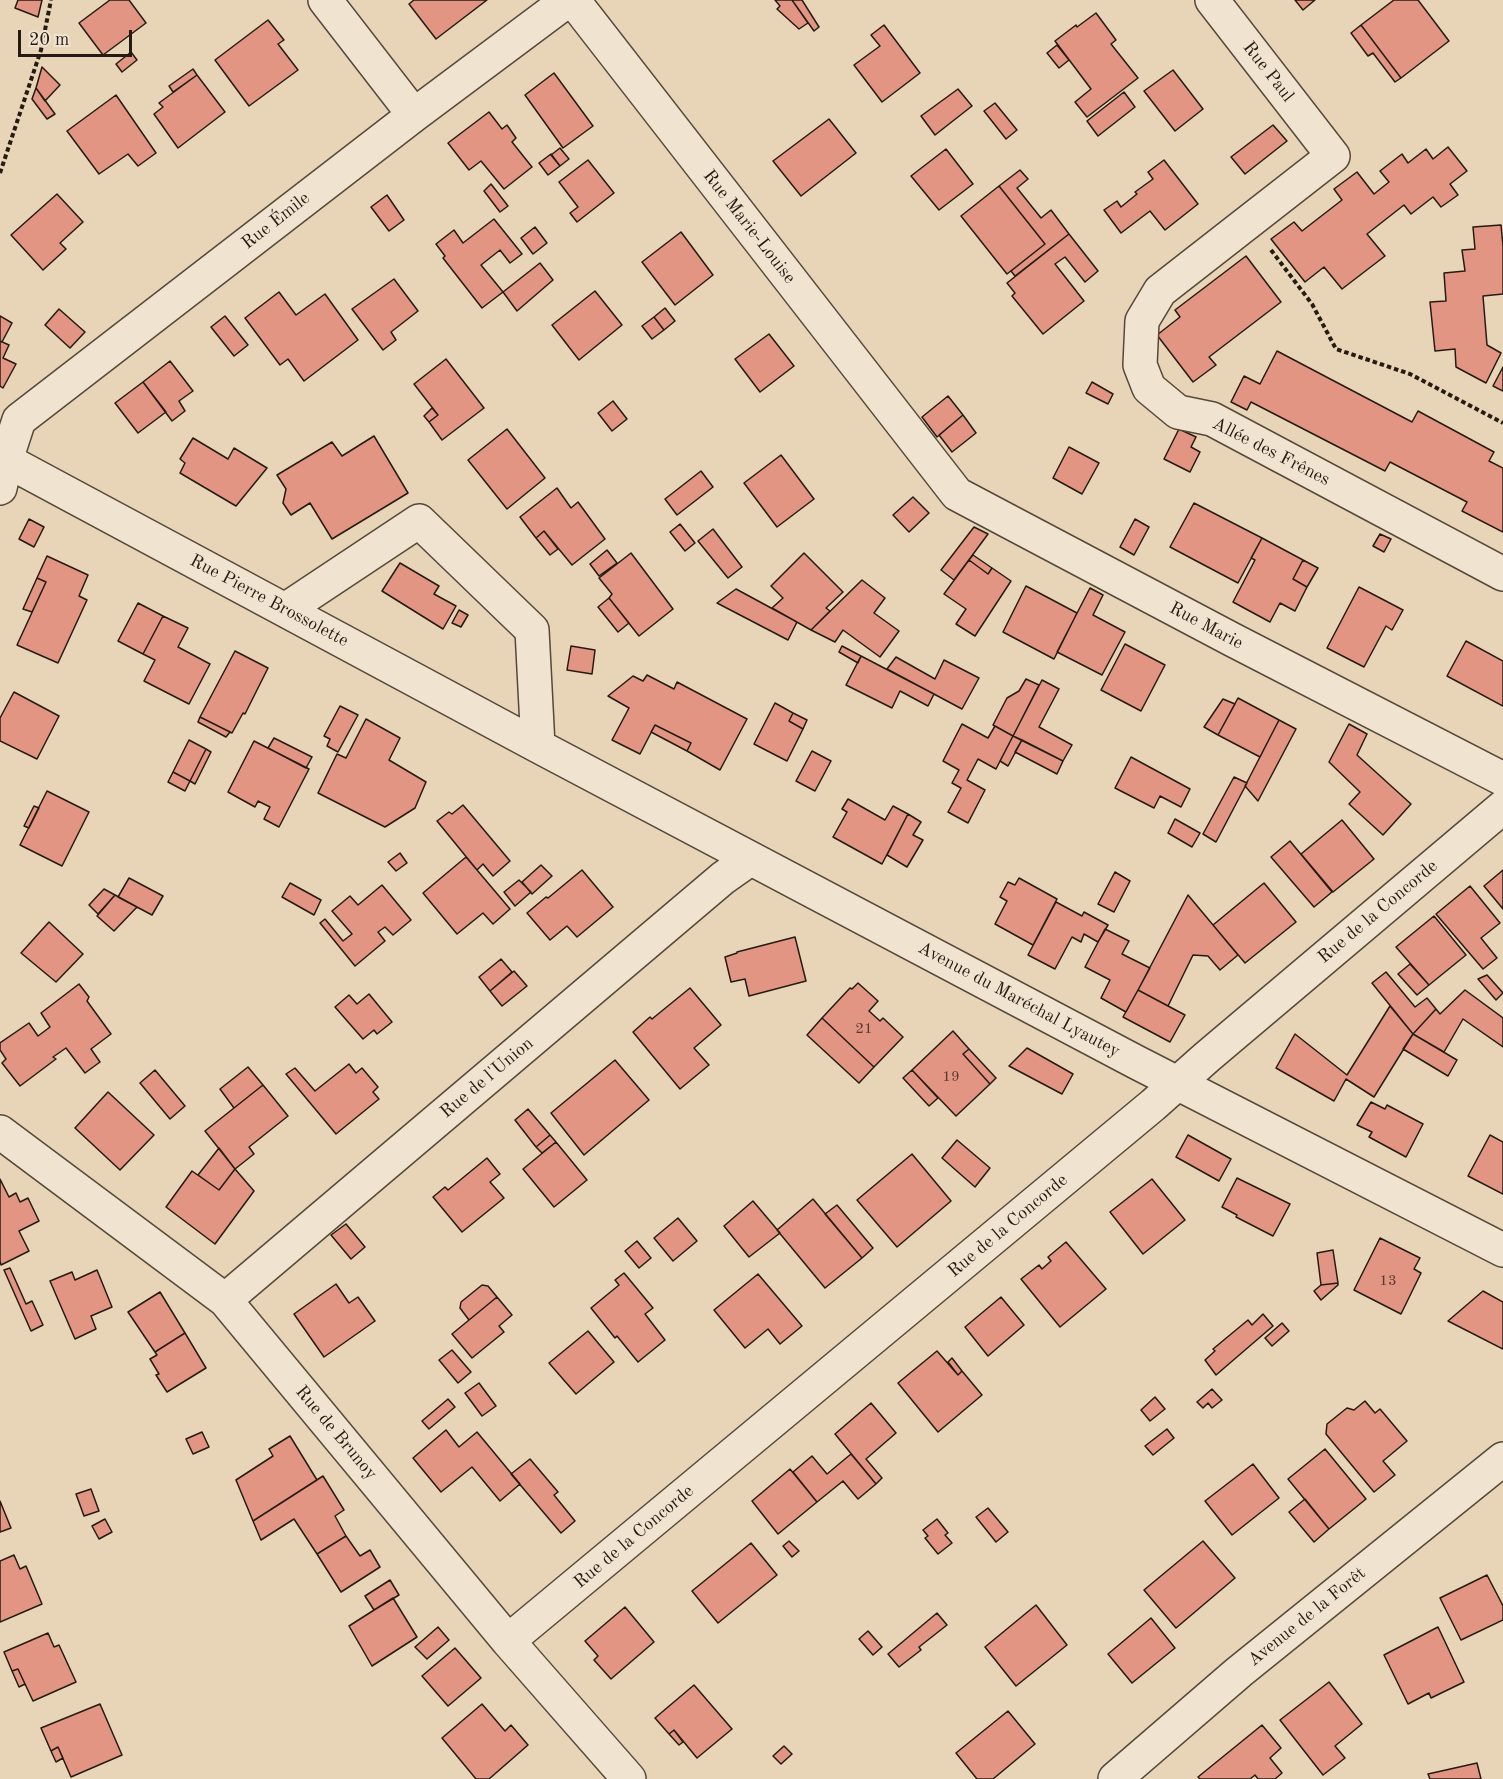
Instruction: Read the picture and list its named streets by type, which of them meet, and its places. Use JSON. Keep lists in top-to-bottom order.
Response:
{
  "streets": {
    "street": [
      "Rue Paul",
      "Rue Émile",
      "Rue Marie-Louise",
      "Allée des Frênes",
      "Rue Pierre Brossolette",
      "Rue Marie",
      "Rue de la Concorde",
      "Avenue du Maréchal Lyautey",
      "Rue de l'Union",
      "Rue de Brunoy",
      "Avenue de la Forêt"
    ]
  },
  "crossings": [
    ["Rue Paul", "Allée des Frênes"],
    ["Rue Émile", "Rue Pierre Brossolette"],
    ["Rue Marie-Louise", "Rue Marie"],
    ["Rue Pierre Brossolette", "Avenue du Maréchal Lyautey"],
    ["Rue de la Concorde", "Avenue du Maréchal Lyautey"],
    ["Rue de la Concorde", "Rue de Brunoy"],
    ["Avenue du Maréchal Lyautey", "Rue de l'Union"],
    ["Rue de l'Union", "Rue de Brunoy"]
  ],
  "house_numbers": ["21", "19", "13"],
  "scale_bar": "20 m"
}
